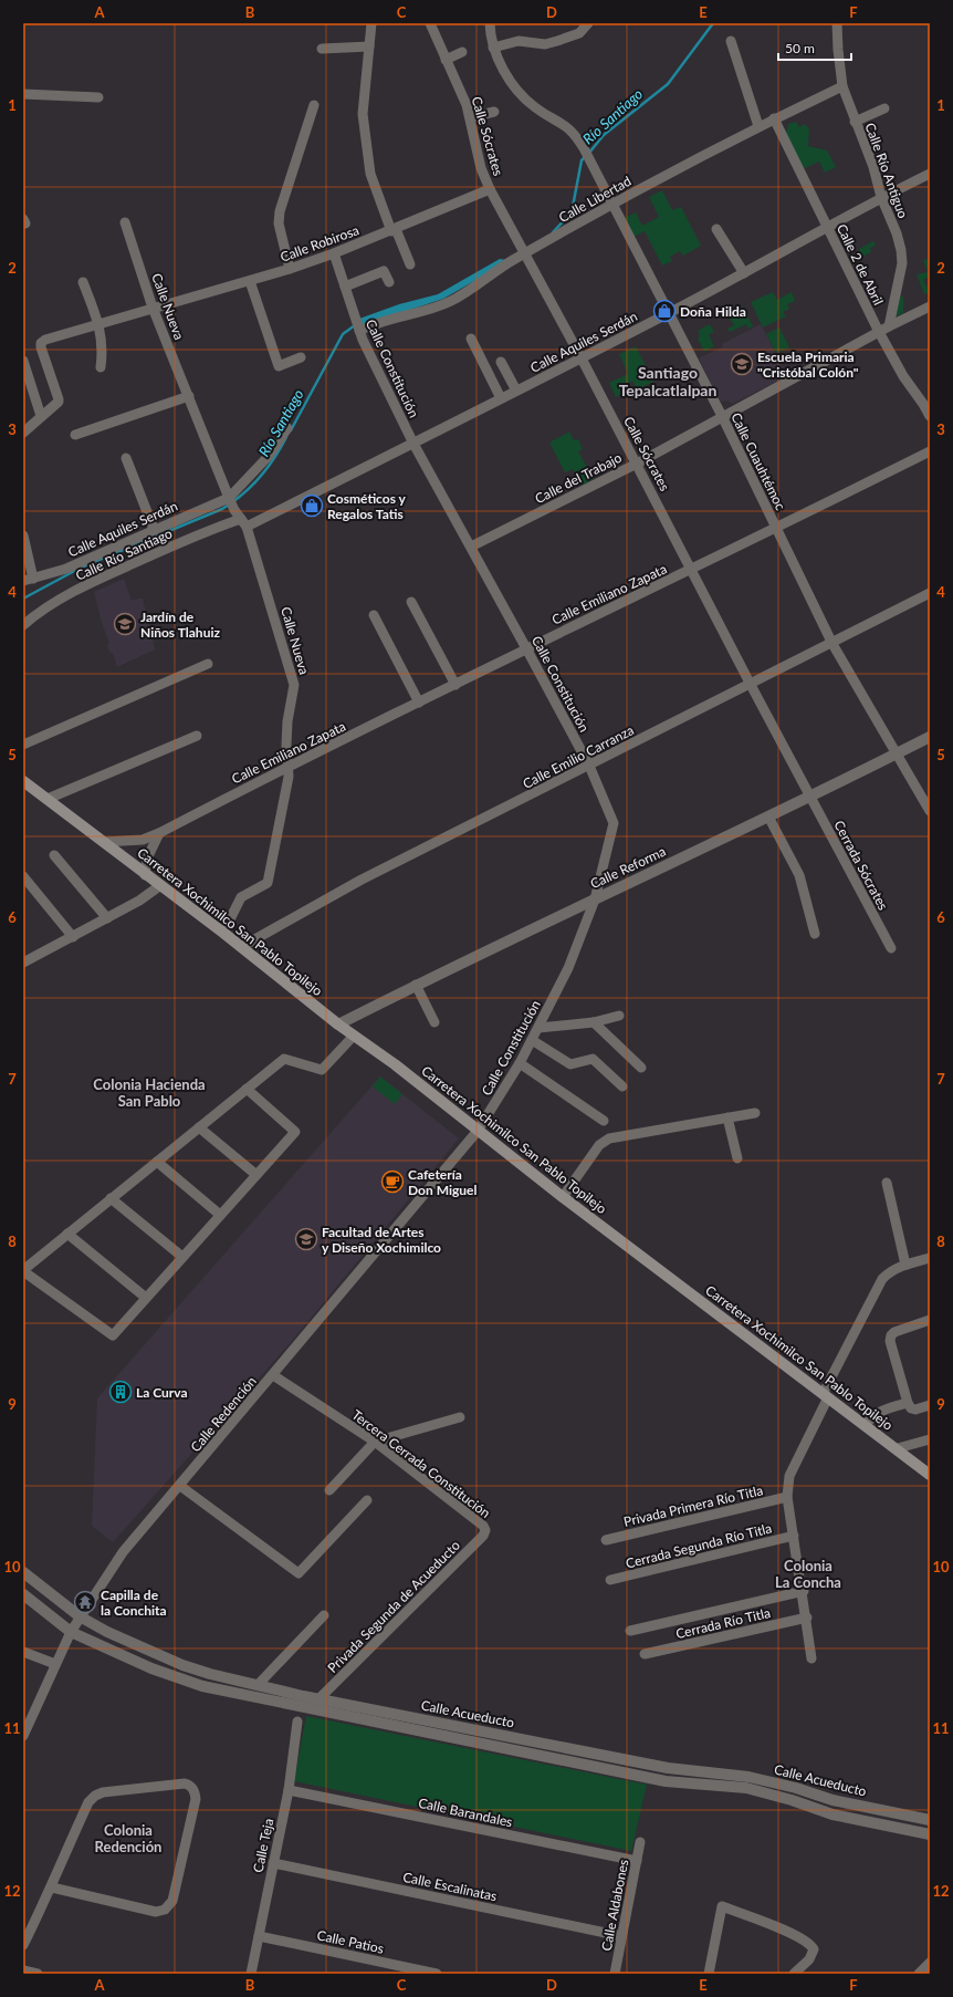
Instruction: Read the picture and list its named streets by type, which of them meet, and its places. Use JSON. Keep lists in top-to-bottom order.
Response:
{
  "streets": {
    "main road": ["Carretera Xochimilco San Pablo Topilejo"],
    "street": [
      "Calle Sócrates",
      "Calle Río Antiguo",
      "Calle Libertad",
      "Calle Robirosa",
      "Calle 2 de Abril",
      "Calle Nueva",
      "Calle Aquiles Serdán",
      "Calle Constitución",
      "Calle Cuauhtémoc",
      "Calle del Trabajo",
      "Calle Río Santiago",
      "Calle Emiliano Zapata",
      "Calle Emilio Carranza",
      "Cerrada Sócrates",
      "Calle Reforma",
      "Calle Redención",
      "Tercera Cerrada Constitución",
      "Privada Primera Río Titla",
      "Cerrada Segunda Río Titla",
      "Privada Segunda de Acueducto",
      "Cerrada Río Titla",
      "Calle Acueducto",
      "Calle Barandales",
      "Calle Teja",
      "Calle Escalinatas",
      "Calle Aldabones",
      "Calle Patios"
    ]
  },
  "crossings": [
    ["Calle Sócrates", "Calle Libertad"],
    ["Calle Sócrates", "Calle Robirosa"],
    ["Calle Sócrates", "Calle Aquiles Serdán"],
    ["Calle Sócrates", "Calle del Trabajo"],
    ["Calle Sócrates", "Calle Emiliano Zapata"],
    ["Calle Sócrates", "Calle Emilio Carranza"],
    ["Calle Sócrates", "Cerrada Sócrates"],
    ["Calle Sócrates", "Calle Reforma"],
    ["Calle Río Antiguo", "Calle Libertad"],
    ["Calle Río Antiguo", "Calle Aquiles Serdán"],
    ["Calle Río Antiguo", "Calle del Trabajo"],
    ["Calle Libertad", "Calle 2 de Abril"],
    ["Calle Libertad", "Calle Constitución"],
    ["Calle Libertad", "Calle Cuauhtémoc"],
    ["Calle Robirosa", "Calle Nueva"],
    ["Calle Robirosa", "Calle Constitución"],
    ["Calle 2 de Abril", "Calle Aquiles Serdán"],
    ["Calle 2 de Abril", "Calle del Trabajo"],
    ["Calle Nueva", "Calle Aquiles Serdán"],
    ["Calle Nueva", "Calle Río Santiago"],
    ["Calle Nueva", "Calle Emiliano Zapata"],
    ["Calle Nueva", "Carretera Xochimilco San Pablo Topilejo"],
    ["Calle Aquiles Serdán", "Calle Constitución"],
    ["Calle Aquiles Serdán", "Calle Cuauhtémoc"],
    ["Calle Aquiles Serdán", "Calle Río Santiago"],
    ["Calle Constitución", "Calle del Trabajo"],
    ["Calle Constitución", "Calle Emiliano Zapata"],
    ["Calle Constitución", "Calle Emilio Carranza"],
    ["Calle Constitución", "Calle Reforma"],
    ["Calle Constitución", "Carretera Xochimilco San Pablo Topilejo"],
    ["Calle Constitución", "Calle Redención"],
    ["Calle Cuauhtémoc", "Calle del Trabajo"],
    ["Calle Cuauhtémoc", "Calle Emiliano Zapata"],
    ["Calle Cuauhtémoc", "Calle Emilio Carranza"],
    ["Calle Cuauhtémoc", "Calle Reforma"],
    ["Calle Emiliano Zapata", "Carretera Xochimilco San Pablo Topilejo"],
    ["Calle Emilio Carranza", "Carretera Xochimilco San Pablo Topilejo"],
    ["Cerrada Sócrates", "Calle Reforma"],
    ["Calle Reforma", "Carretera Xochimilco San Pablo Topilejo"],
    ["Carretera Xochimilco San Pablo Topilejo", "Calle Redención"],
    ["Calle Redención", "Tercera Cerrada Constitución"],
    ["Calle Redención", "Calle Acueducto"],
    ["Tercera Cerrada Constitución", "Privada Segunda de Acueducto"],
    ["Privada Segunda de Acueducto", "Calle Acueducto"],
    ["Calle Barandales", "Calle Teja"],
    ["Calle Barandales", "Calle Aldabones"],
    ["Calle Teja", "Calle Escalinatas"],
    ["Calle Teja", "Calle Patios"],
    ["Calle Escalinatas", "Calle Aldabones"]
  ],
  "districts": [
    "Santiago Tepalcatlalpan",
    "Colonia Hacienda San Pablo",
    "Colonia La Concha",
    "Colonia Redención"
  ],
  "water": ["Río Santiago"],
  "places": {
    "shop": ["Doña Hilda", "Cosméticos y Regalos Tatis"],
    "school or university": ["Escuela Primaria \"Cristóbal Colón\"", "Jardín de Niños Tlahuiz", "Facultad de Artes y Diseño Xochimilco"],
    "cafe": ["Cafetería Don Miguel"],
    "building": ["La Curva"],
    "temple": ["Capilla de la Conchita"]
  },
  "scale_bar": "50 m",
  "grid": {
    "columns": [
      "A",
      "B",
      "C",
      "D",
      "E",
      "F"
    ],
    "rows": [
      "1",
      "2",
      "3",
      "4",
      "5",
      "6",
      "7",
      "8",
      "9",
      "10",
      "11",
      "12"
    ]
  }
}
